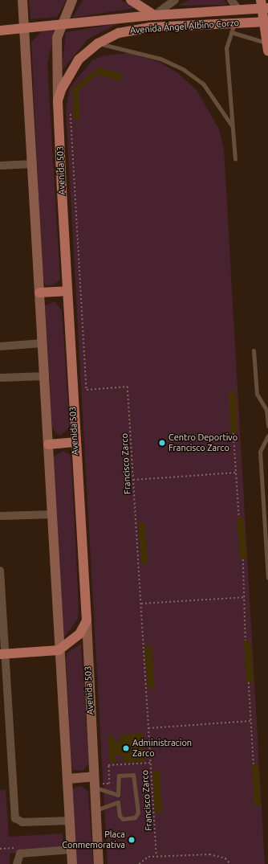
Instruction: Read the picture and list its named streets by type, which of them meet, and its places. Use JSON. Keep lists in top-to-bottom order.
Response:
{
  "streets": {
    "main road": ["Avenida Ángel Albino Corzo", "Avenida 503"],
    "path": ["Francisco Zarco"]
  },
  "crossings": [
    ["Avenida Ángel Albino Corzo", "Avenida 503"]
  ],
  "places": ["Centro Deportivo Francisco Zarco", "Administracion Zarco", "Placa Conmemorativa"]
}
